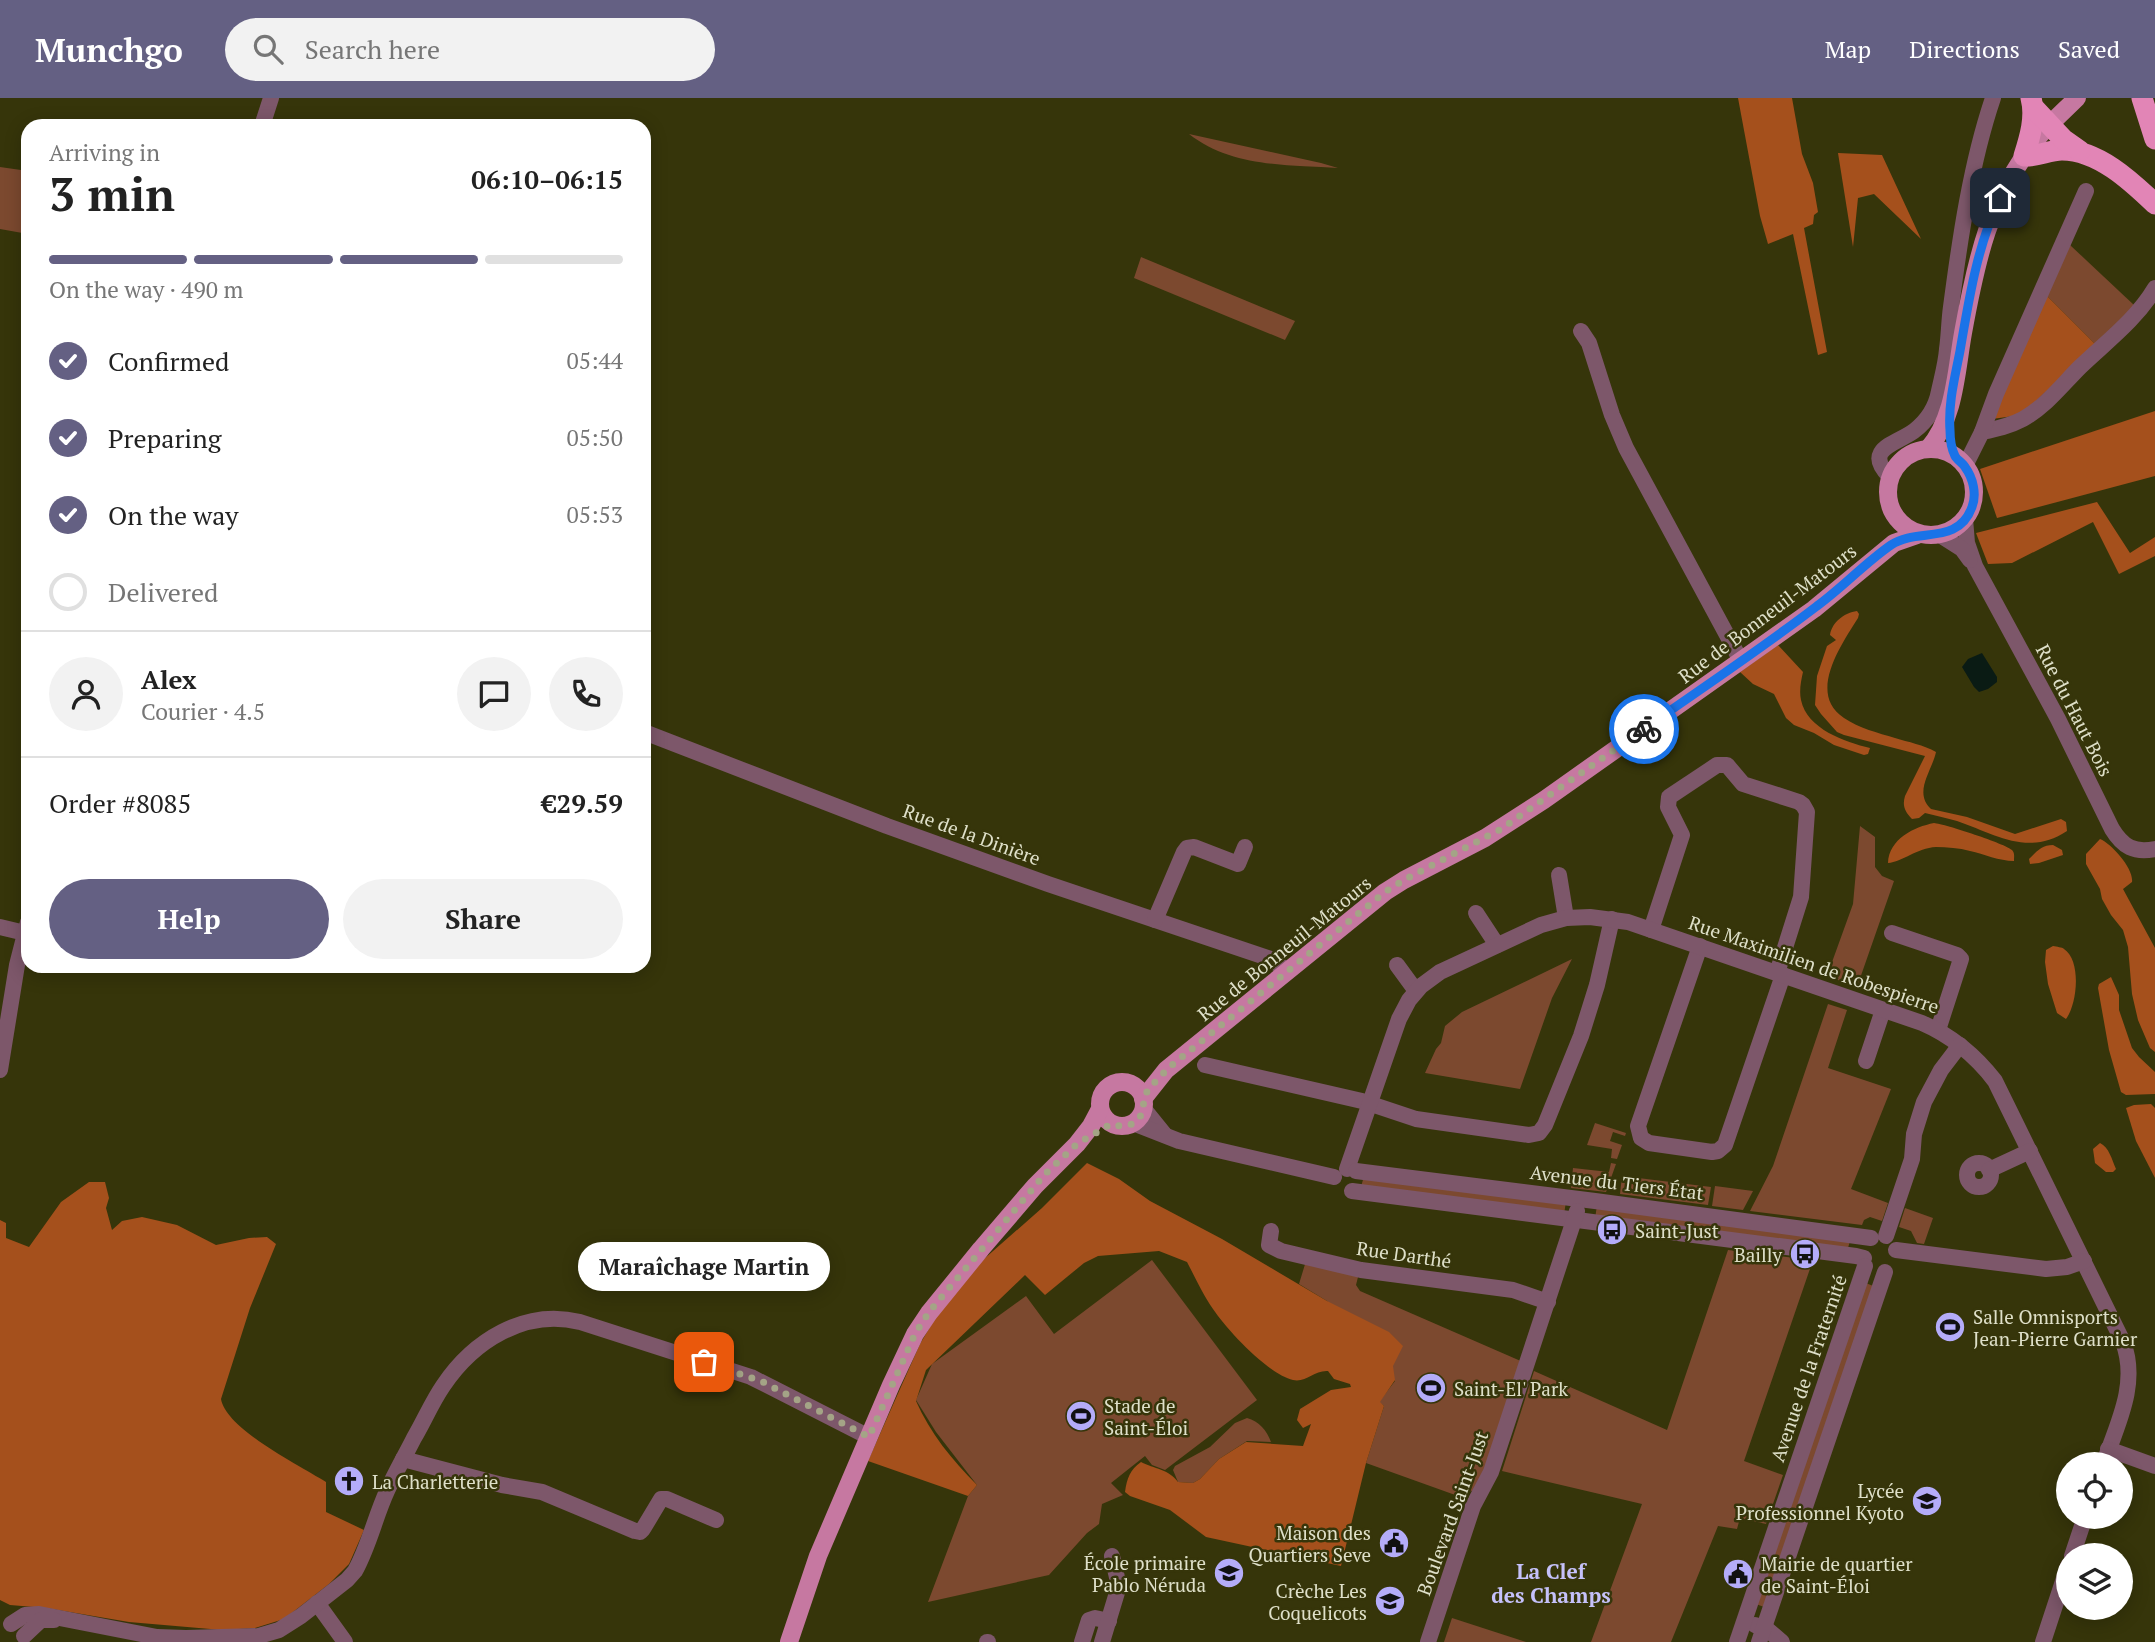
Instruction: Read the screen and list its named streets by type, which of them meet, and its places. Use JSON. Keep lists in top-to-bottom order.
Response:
{
  "streets": {
    "main road": ["Rue de Bonneuil-Matours"],
    "street": [
      "Rue du Haut Bois",
      "Rue de la Dinière",
      "Rue Maximilien de Robespierre",
      "Avenue du Tiers État",
      "Rue Darthé",
      "Avenue de la Fraternité",
      "Boulevard Saint-Just"
    ]
  },
  "crossings": [
    ["Rue de Bonneuil-Matours", "Rue du Haut Bois"],
    ["Rue de Bonneuil-Matours", "Rue de la Dinière"],
    ["Rue de Bonneuil-Matours", "Avenue du Tiers État"],
    ["Rue Maximilien de Robespierre", "Avenue du Tiers État"],
    ["Rue Maximilien de Robespierre", "Avenue de la Fraternité"],
    ["Avenue du Tiers État", "Avenue de la Fraternité"],
    ["Avenue du Tiers État", "Boulevard Saint-Just"],
    ["Rue Darthé", "Boulevard Saint-Just"]
  ],
  "districts": ["La Clef des Champs"],
  "places": {
    "bus stop": ["Saint-Just", "Bailly"],
    "sports": ["Salle Omnisports Jean-Pierre Garnier", "Saint-El' Park", "Stade de Saint-Éloi"],
    "other": ["Maraîchage Martin"],
    "church": ["La Charletterie"],
    "school or university": ["Lycée Professionnel Kyoto", "École primaire Pablo Néruda", "Crèche Les Coquelicots"],
    "public building": ["Maison des Quartiers Seve", "Mairie de quartier de Saint-Éloi"]
  },
  "page": {
    "header": "Munchgo",
    "search": "Search here",
    "nav": ["Map", "Directions", "Saved"],
    "heading": ["3 min", "Arriving in", "06:10–06:15"],
    "panel": [
      "Alex",
      "Courier · 4.5",
      "Order #8085",
      "€29.59"
    ],
    "bar": "On the way · 490 m",
    "list": [
      ["Confirmed", "05:44"],
      ["Preparing", "05:50"],
      ["On the way", "05:53"],
      "Delivered"
    ],
    "buttons": ["Help", "Share"],
    "bubble": "Maraîchage Martin"
  }
}
